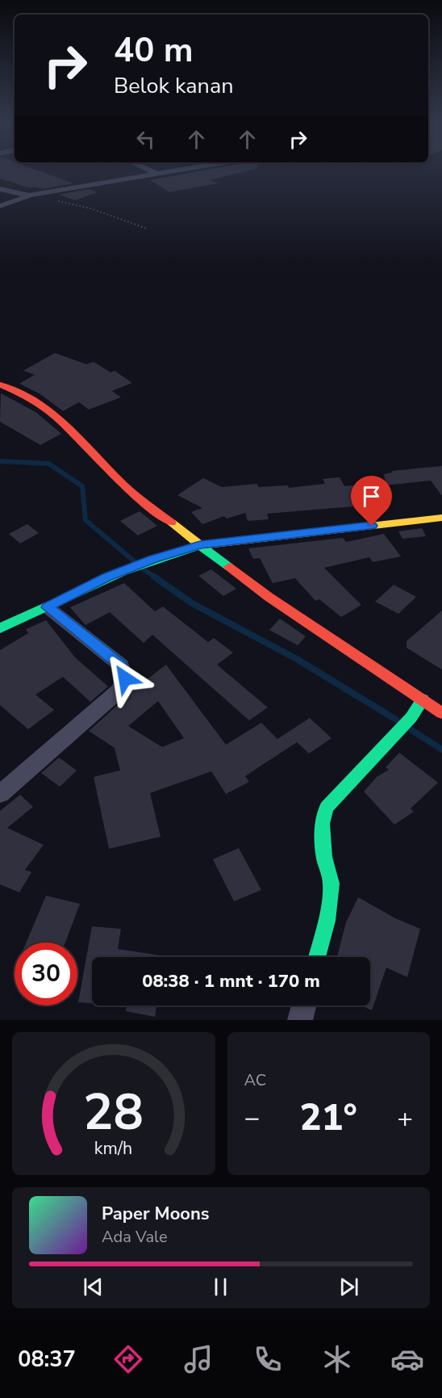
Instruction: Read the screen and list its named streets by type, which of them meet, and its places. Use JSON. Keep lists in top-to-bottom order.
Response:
{
  "page": {
    "turn": ["40 m", "Belok kanan"],
    "limit": "30",
    "trip": "08:38 · 1 mnt · 170 m",
    "tile": "AC",
    "heat": ["−", "21°", "+"],
    "song": ["Paper Moons", "Ada Vale"],
    "tabs": "08:37",
    "gauge": ["28", "km/h"]
  }
}
